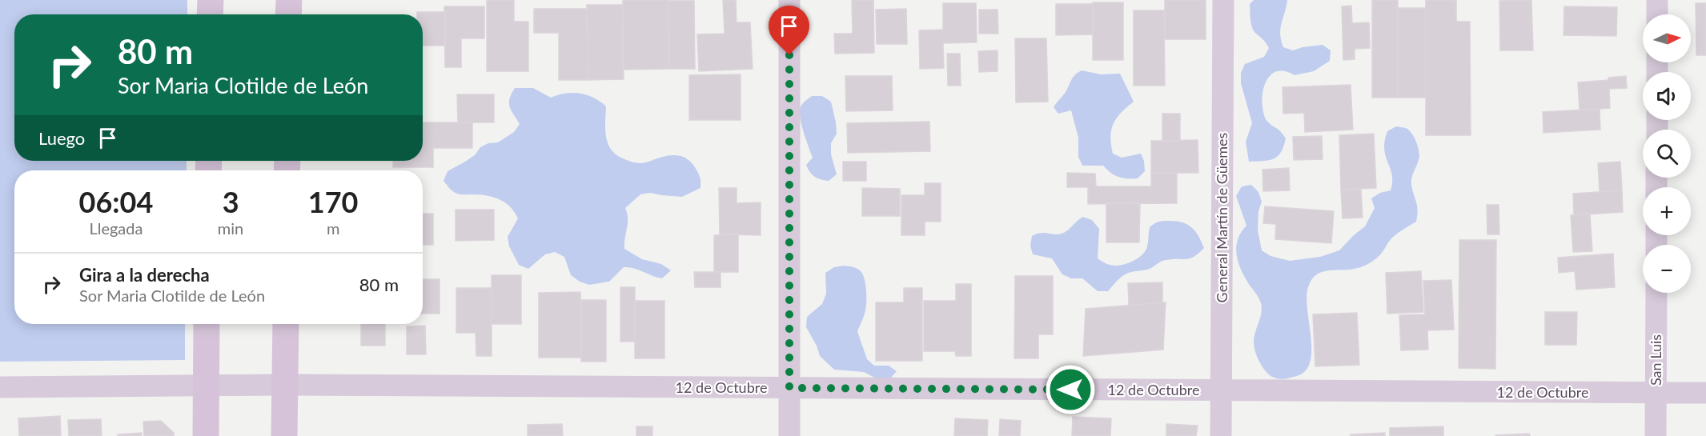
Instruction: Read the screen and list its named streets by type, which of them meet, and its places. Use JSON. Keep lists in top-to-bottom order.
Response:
{
  "streets": {
    "street": ["General Martín de Güemes", "San Luis", "12 de Octubre"]
  },
  "crossings": [
    ["General Martín de Güemes", "12 de Octubre"],
    ["San Luis", "12 de Octubre"]
  ],
  "north": "right",
  "page": {
    "map_buttons": ["+", "−"],
    "turn": ["80 m", "Sor Maria Clotilde de León"],
    "then": "Luego",
    "eta": [
      "06:04",
      "Llegada",
      "3",
      "min",
      "170",
      "m"
    ],
    "list": [
      {
        "name": "Gira a la derecha",
        "note": "Sor Maria Clotilde de León",
        "value": "80 m"
      }
    ]
  }
}
